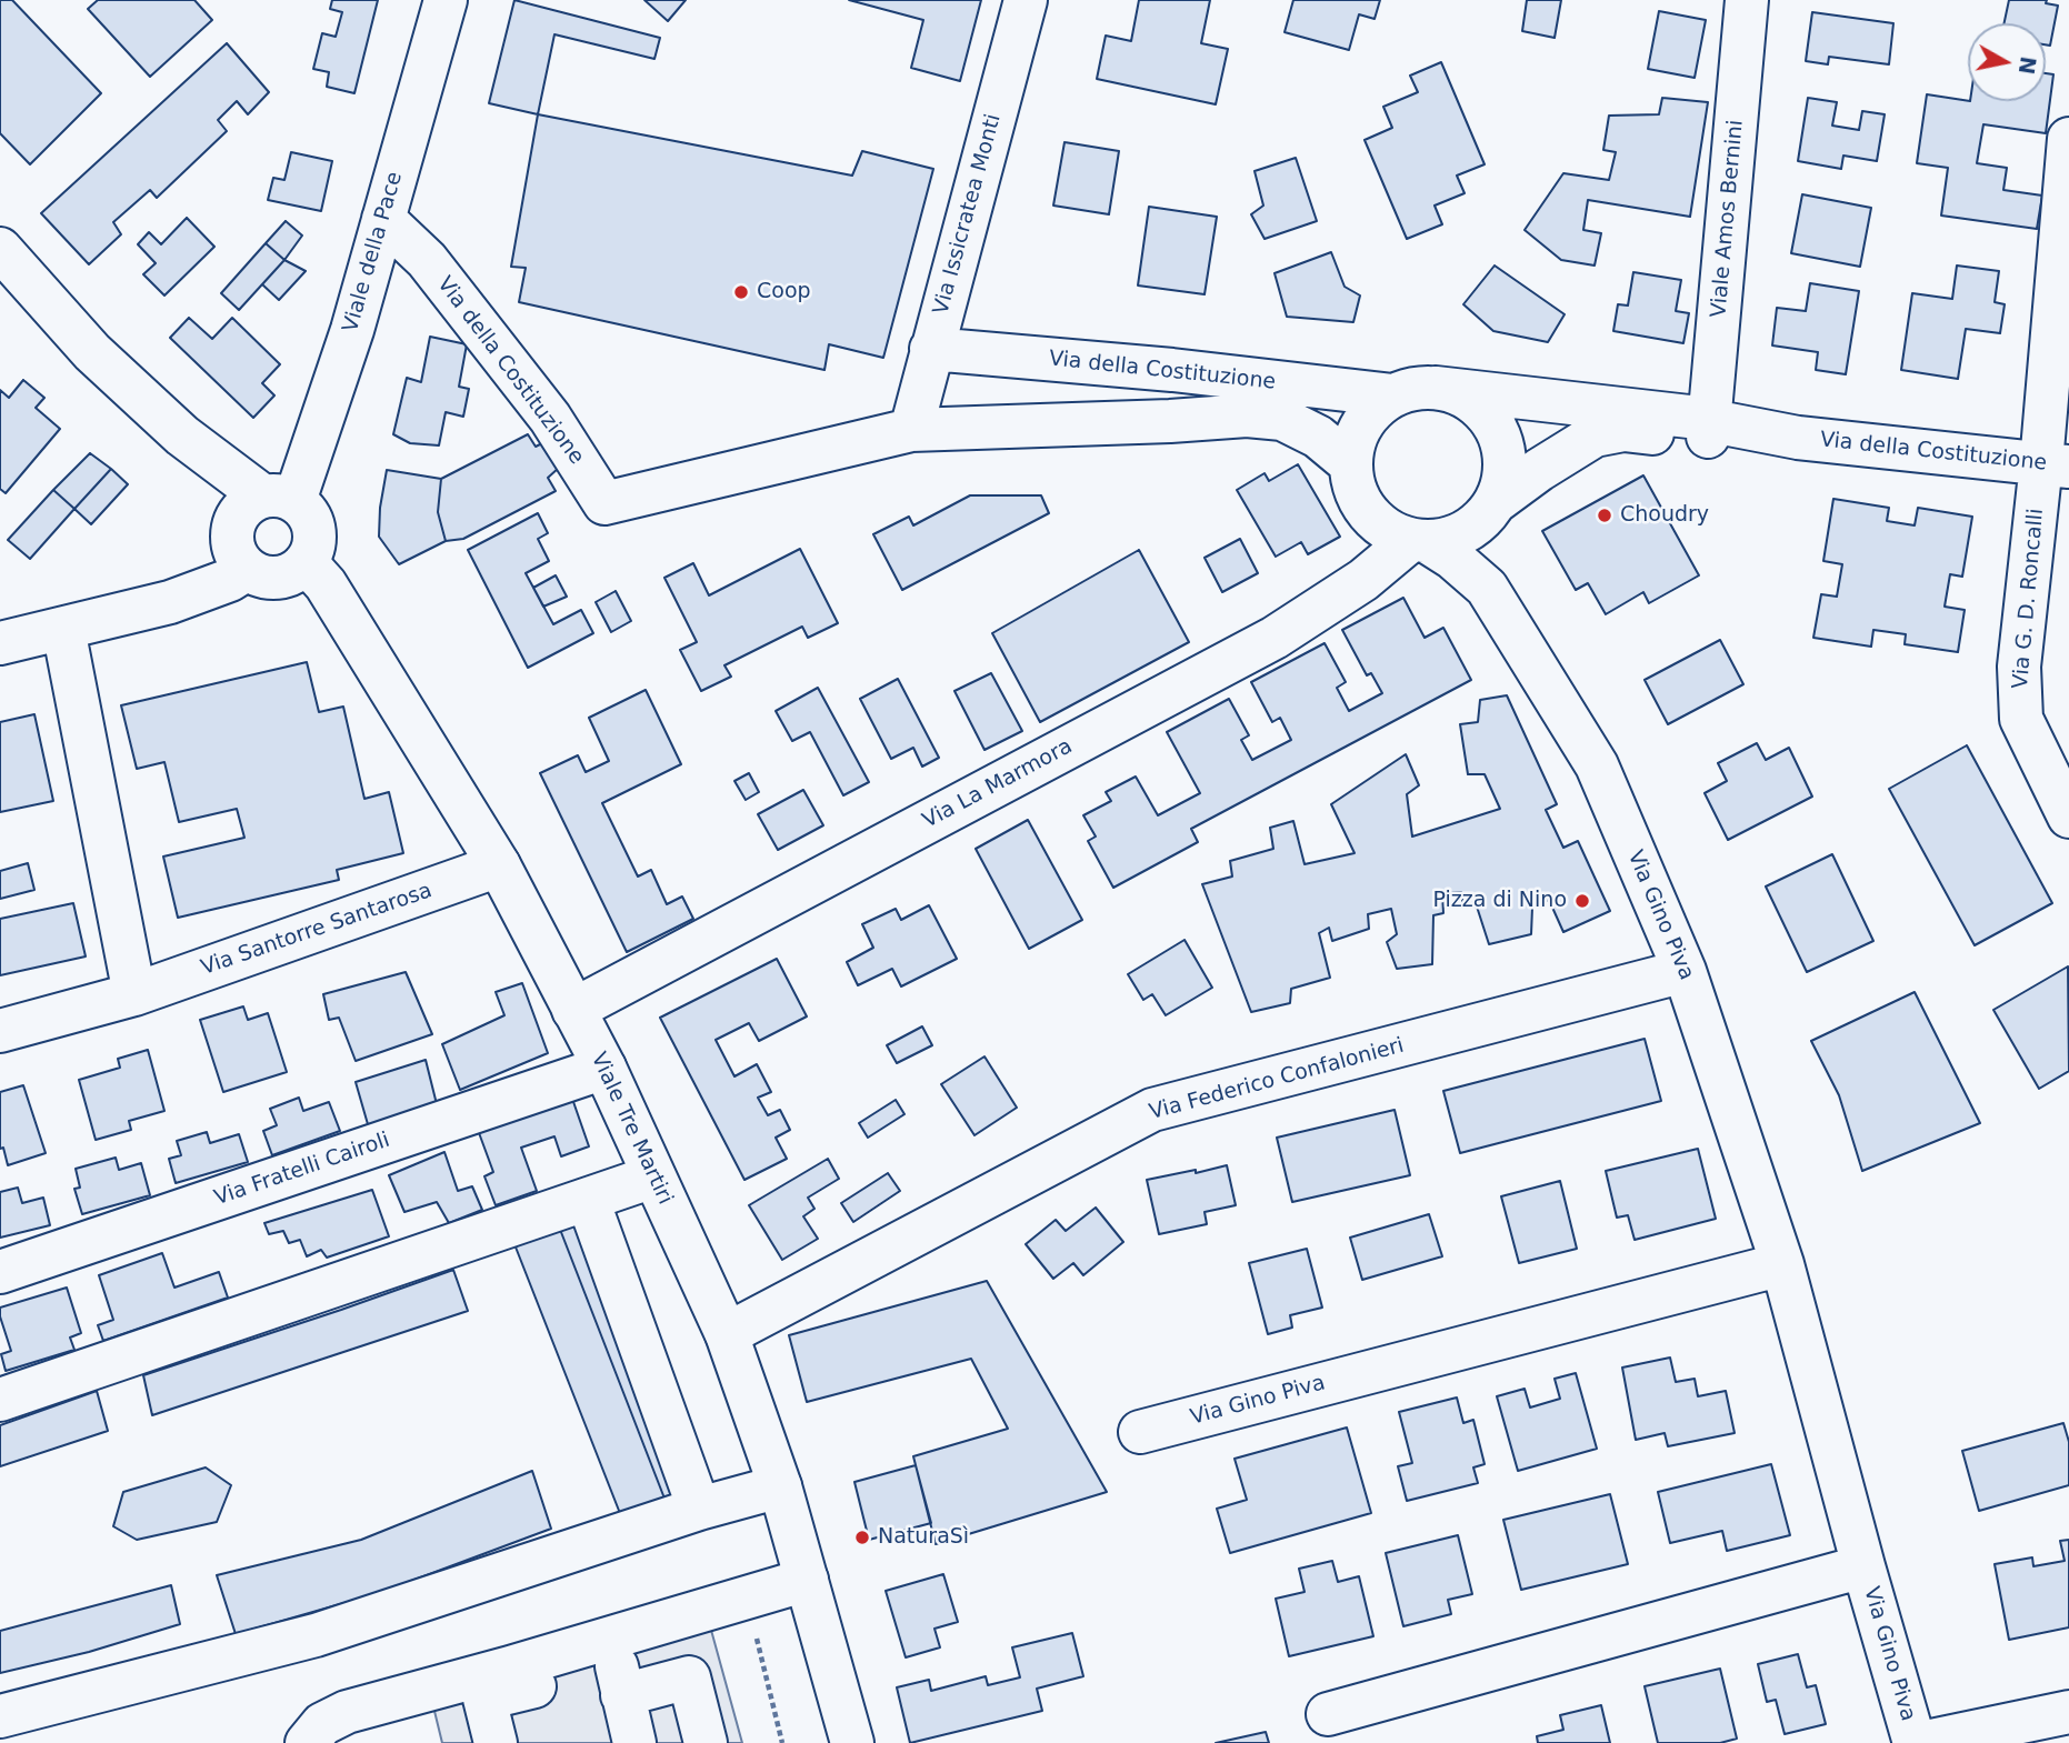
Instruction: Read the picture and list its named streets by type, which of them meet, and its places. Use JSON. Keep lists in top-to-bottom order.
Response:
{
  "streets": {
    "street": [
      "Via Issicratea Monti",
      "Viale Amos Bernini",
      "Viale della Pace",
      "Via della Costituzione",
      "Via G. D. Roncalli",
      "Via La Marmora",
      "Via Gino Piva",
      "Via Santorre Santarosa",
      "Via Federico Confalonieri",
      "Viale Tre Martiri",
      "Via Fratelli Cairoli"
    ]
  },
  "crossings": [
    ["Via Issicratea Monti", "Via della Costituzione"],
    ["Viale Amos Bernini", "Via della Costituzione"],
    ["Viale della Pace", "Via della Costituzione"],
    ["Viale della Pace", "Viale Tre Martiri"],
    ["Via della Costituzione", "Via G. D. Roncalli"],
    ["Via della Costituzione", "Via La Marmora"],
    ["Via La Marmora", "Viale Tre Martiri"],
    ["Via Gino Piva", "Via Federico Confalonieri"],
    ["Via Santorre Santarosa", "Viale Tre Martiri"],
    ["Via Federico Confalonieri", "Viale Tre Martiri"],
    ["Viale Tre Martiri", "Via Fratelli Cairoli"]
  ],
  "places": [
    "Coop",
    "Choudry",
    "Pizza di Nino",
    "NaturaSì"
  ],
  "north": "right"
}
